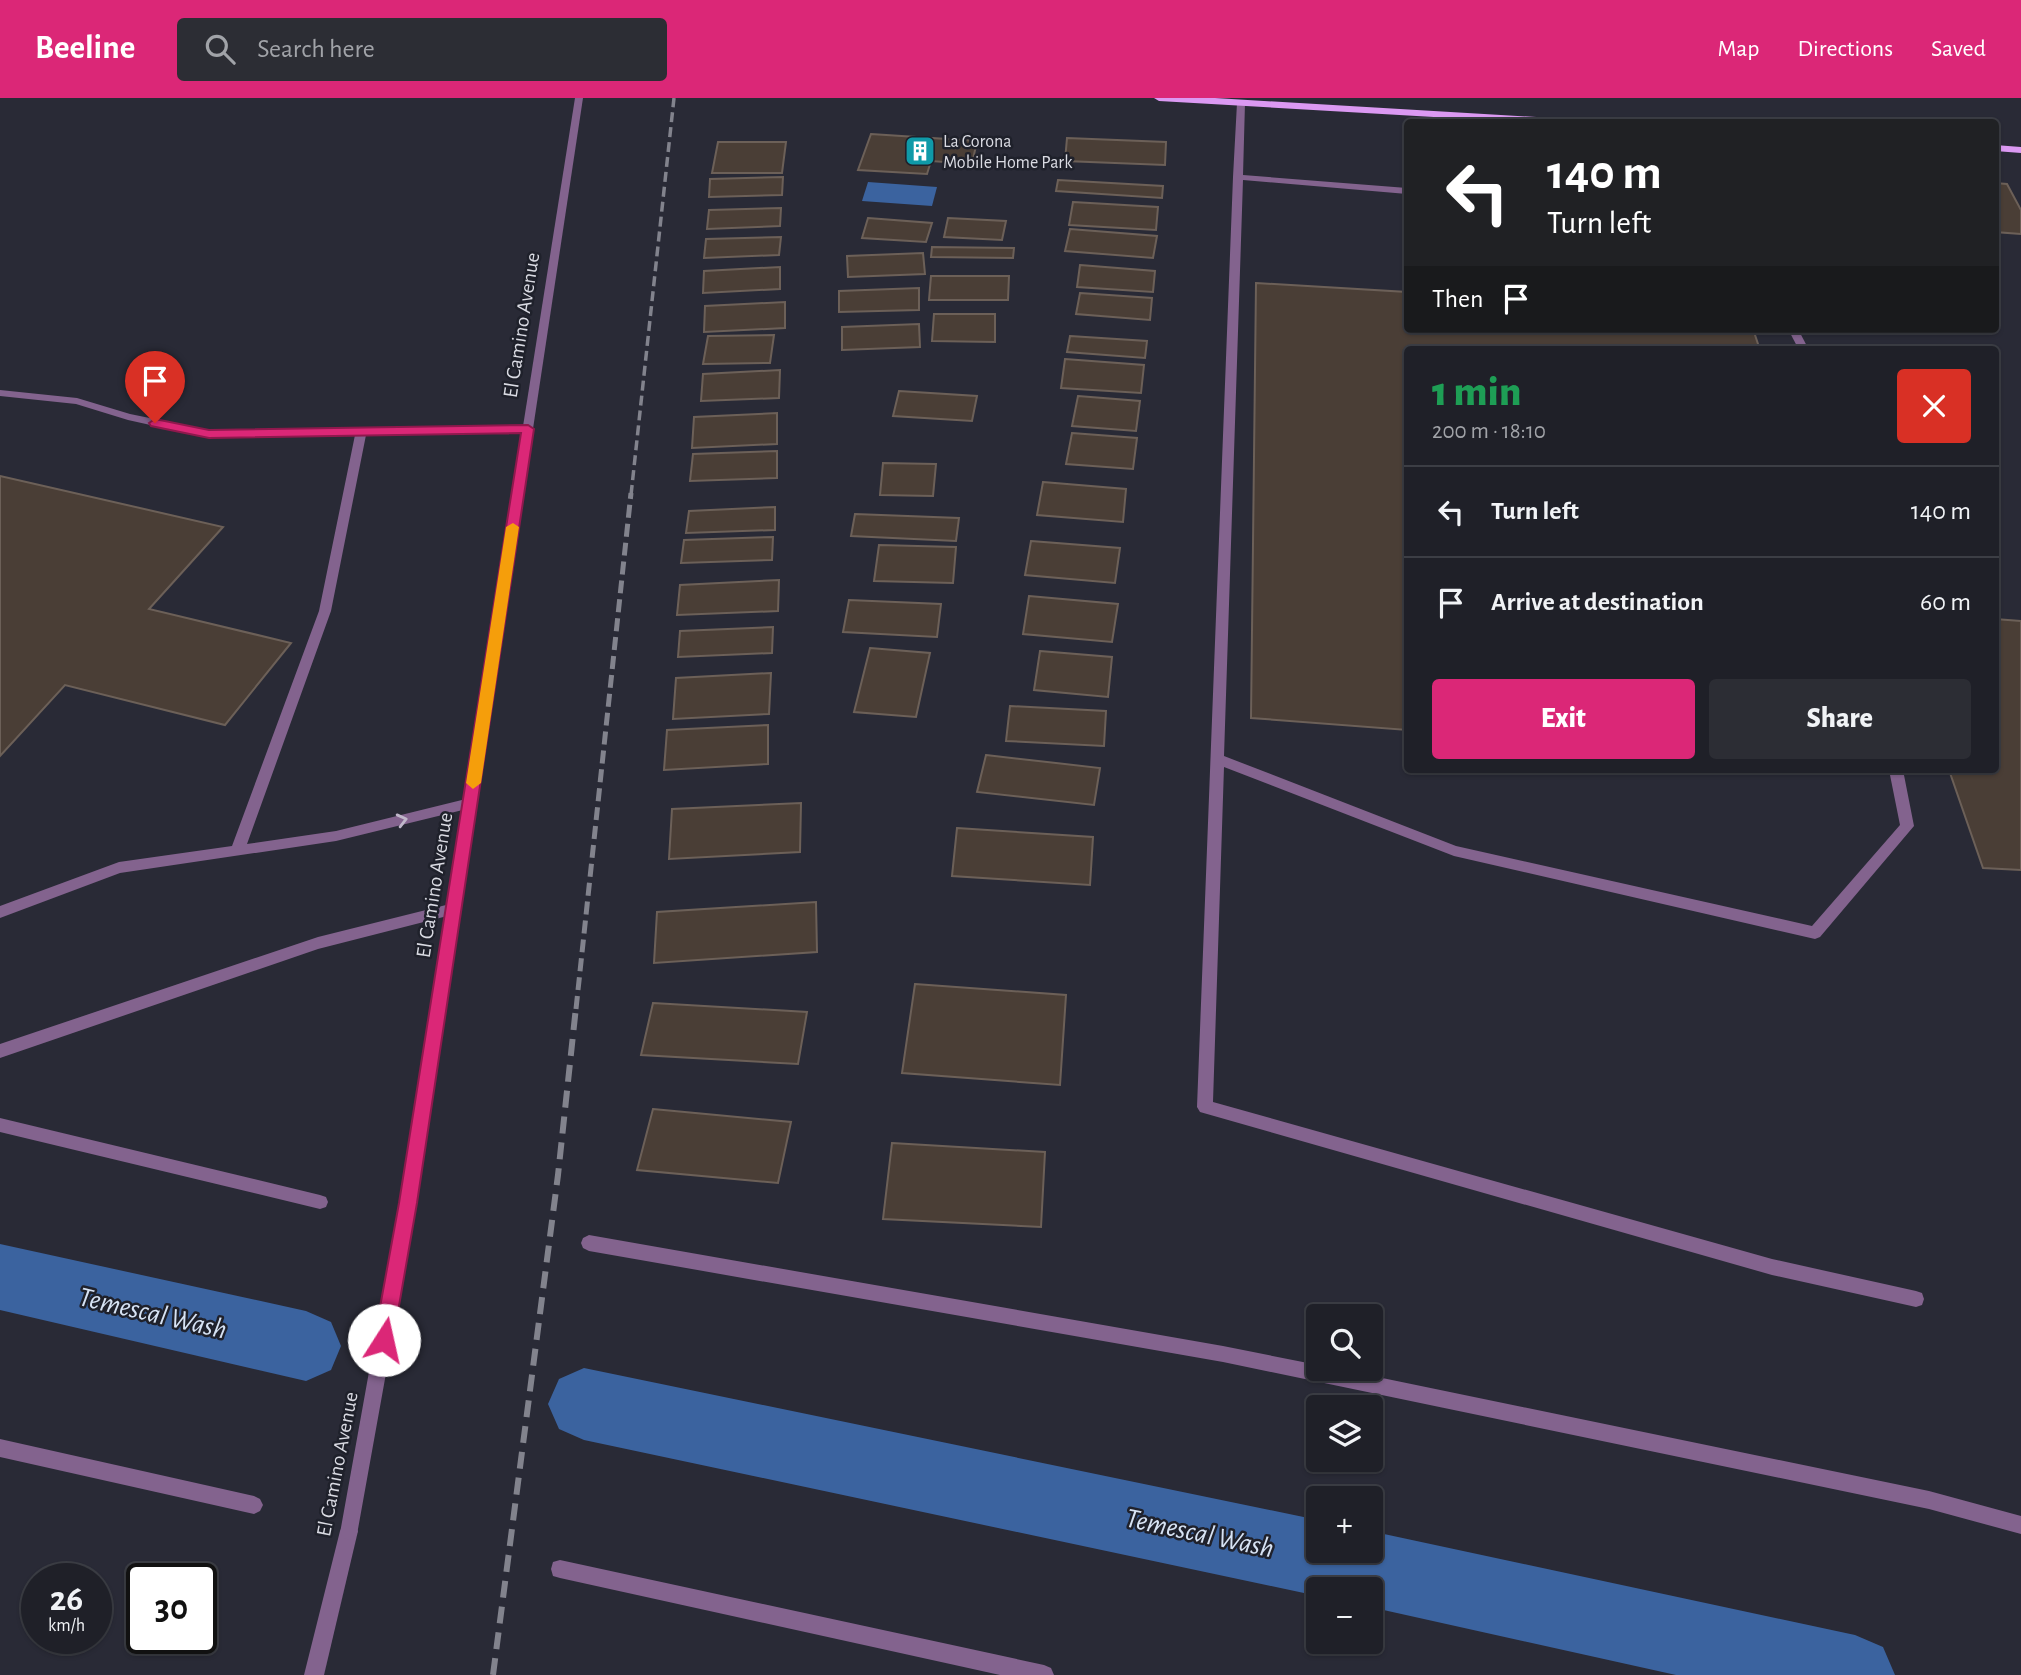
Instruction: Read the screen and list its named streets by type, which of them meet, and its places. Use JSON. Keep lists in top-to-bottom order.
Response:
{
  "streets": {
    "street": ["El Camino Avenue"]
  },
  "water": ["Temescal Wash"],
  "places": {
    "building": ["La Corona Mobile Home Park"]
  },
  "page": {
    "header": "Beeline",
    "search": "Search here",
    "nav": ["Map", "Directions", "Saved"],
    "turn": ["140 m", "Turn left"],
    "then": "Then",
    "heading": ["1 min", "200 m · 18:10"],
    "list": [
      {
        "name": "Turn left",
        "value": "140 m"
      },
      {
        "name": "Arrive at destination",
        "value": "60 m"
      }
    ],
    "buttons": ["Exit", "Share"],
    "map_buttons": ["+", "−"],
    "speed": "26 km/h",
    "limit": "30"
  }
}
